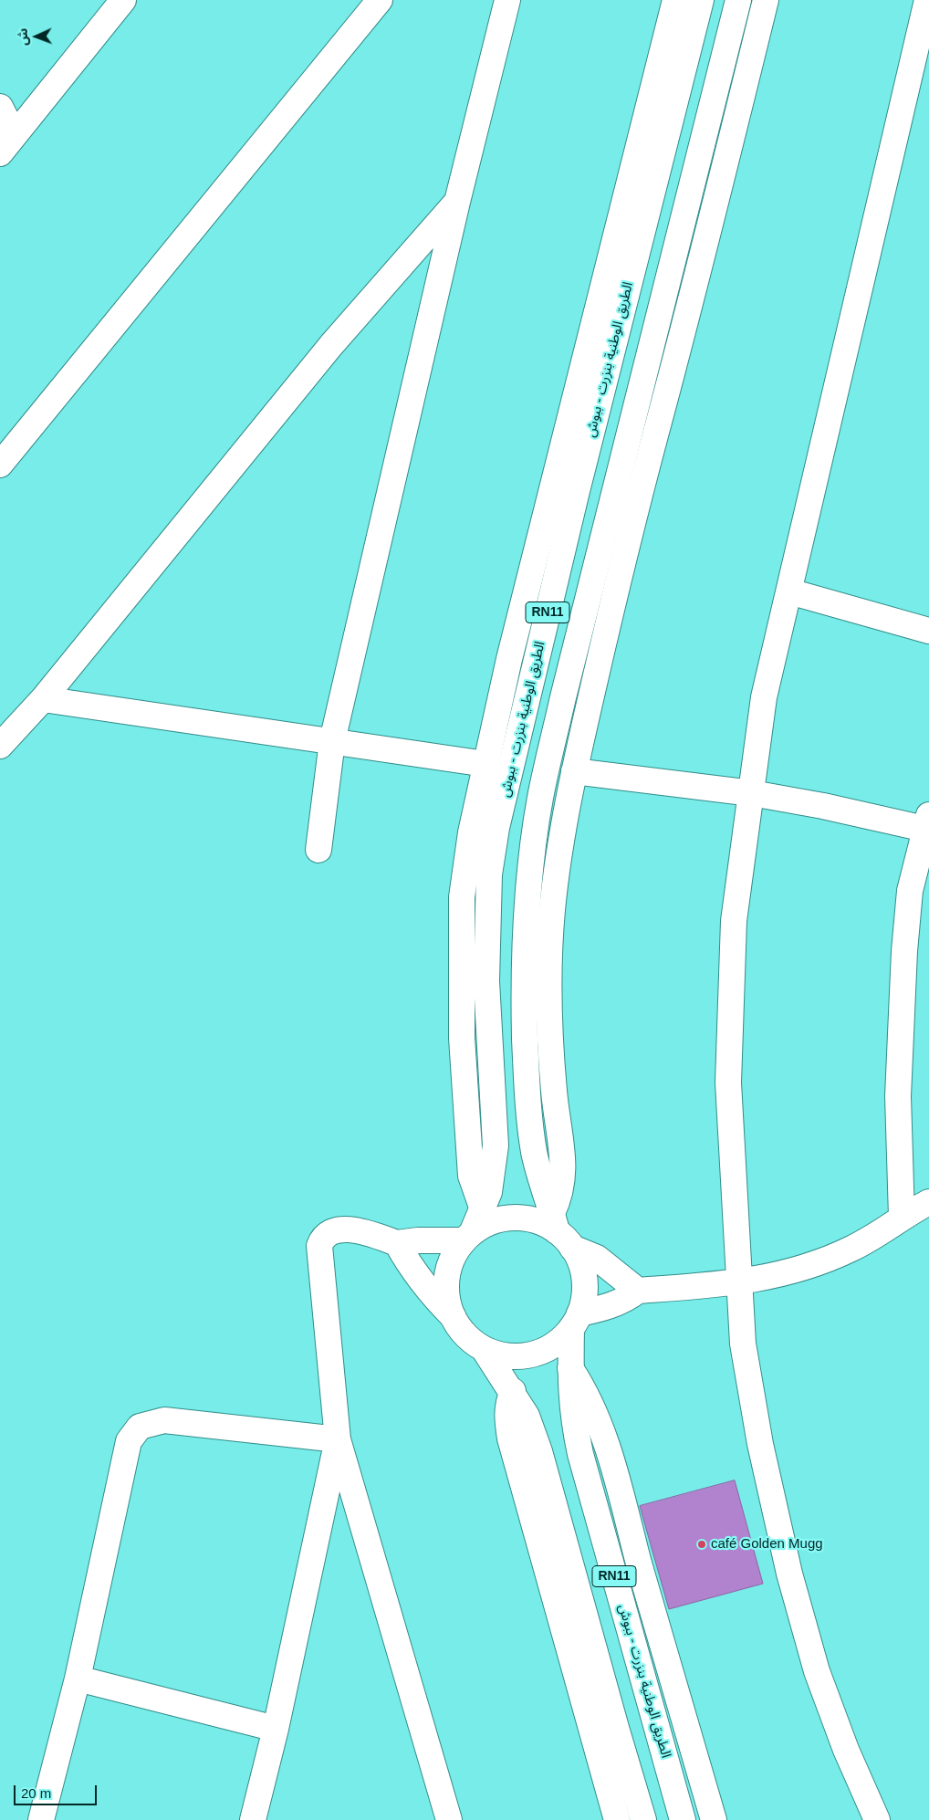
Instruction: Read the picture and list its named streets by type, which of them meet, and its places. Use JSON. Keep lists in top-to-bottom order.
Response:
{
  "streets": {
    "street": ["الطريق الوطنية بنزرت - ببوش", "RN11"]
  },
  "crossings": [
    ["الطريق الوطنية بنزرت - ببوش", "RN11"]
  ],
  "places": ["café Golden Mugg"],
  "scale_bar": "20 m",
  "north": "left"
}
